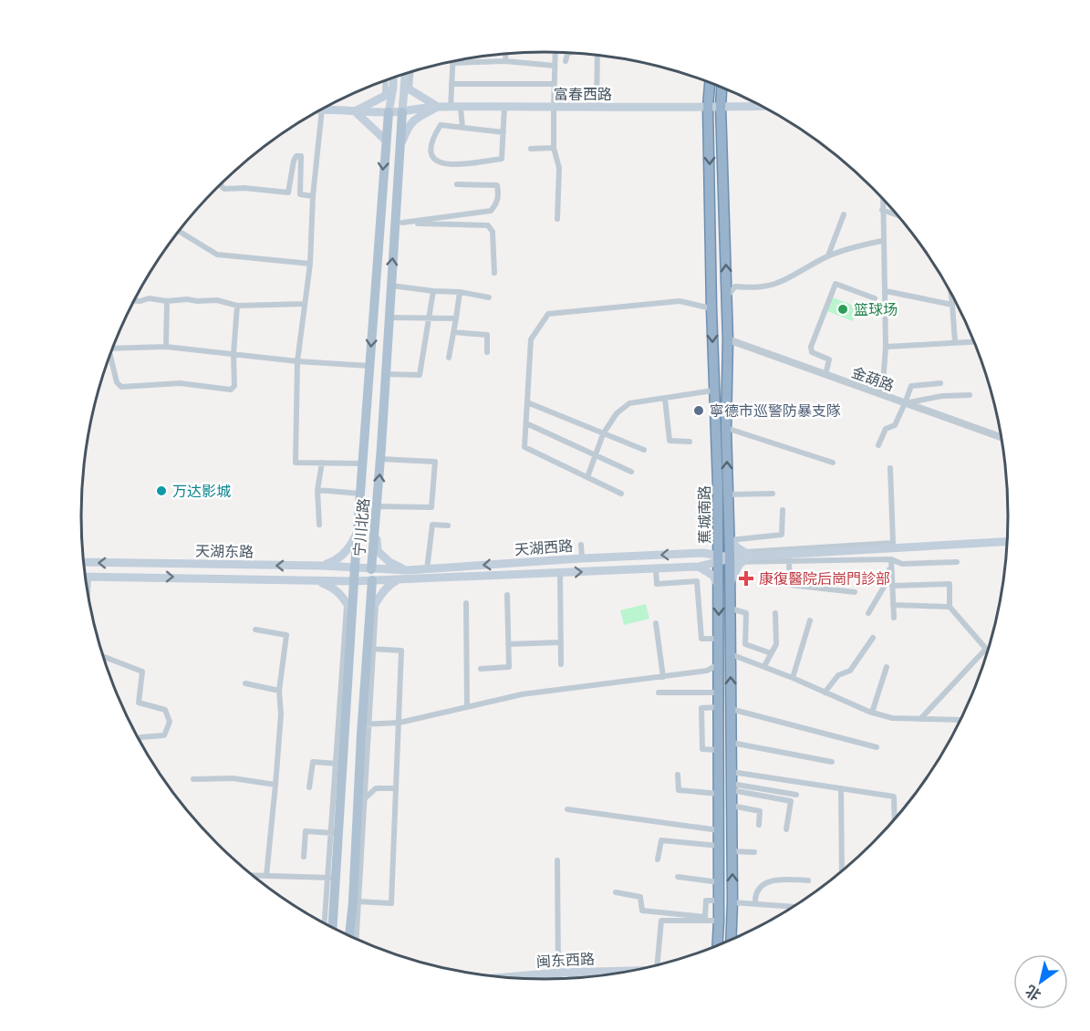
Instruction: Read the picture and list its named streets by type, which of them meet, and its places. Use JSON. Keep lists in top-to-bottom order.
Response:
{
  "streets": {
    "highway": ["蕉城南路"],
    "main road": [
      "富春西路",
      "宁川北路",
      "天湖西路",
      "天湖东路",
      "闽东西路"
    ],
    "street": ["金葫路"]
  },
  "crossings": [
    ["富春西路", "蕉城南路"],
    ["富春西路", "宁川北路"],
    ["金葫路", "蕉城南路"],
    ["蕉城南路", "天湖西路"],
    ["宁川北路", "天湖西路"],
    ["宁川北路", "天湖东路"],
    ["天湖西路", "天湖东路"]
  ],
  "places": {
    "other": ["篮球场", "寧德市巡警防暴支隊", "万达影城"],
    "health": ["康復醫院后崗門診部"]
  },
  "north": "bottom left"
}
